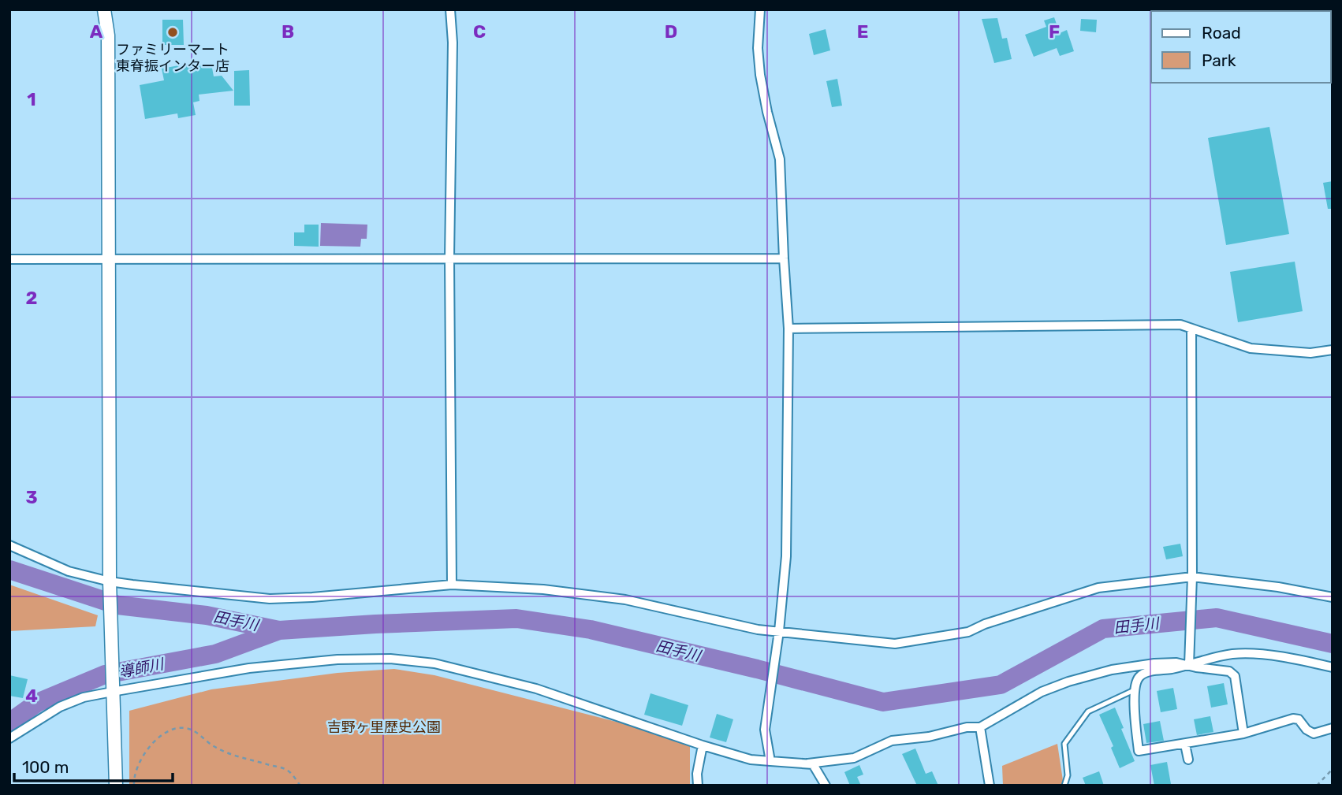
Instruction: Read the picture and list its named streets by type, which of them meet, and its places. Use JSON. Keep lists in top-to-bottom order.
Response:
{
  "water": ["田手川", "導師川"],
  "parks": ["吉野ヶ里歴史公園"],
  "places": ["ファミリーマート 東脊振インター店"],
  "legend": ["Road", "Park"],
  "scale_bar": "100 m",
  "grid": {
    "columns": [
      "A",
      "B",
      "C",
      "D",
      "E",
      "F"
    ],
    "rows": [
      "1",
      "2",
      "3",
      "4"
    ]
  }
}
